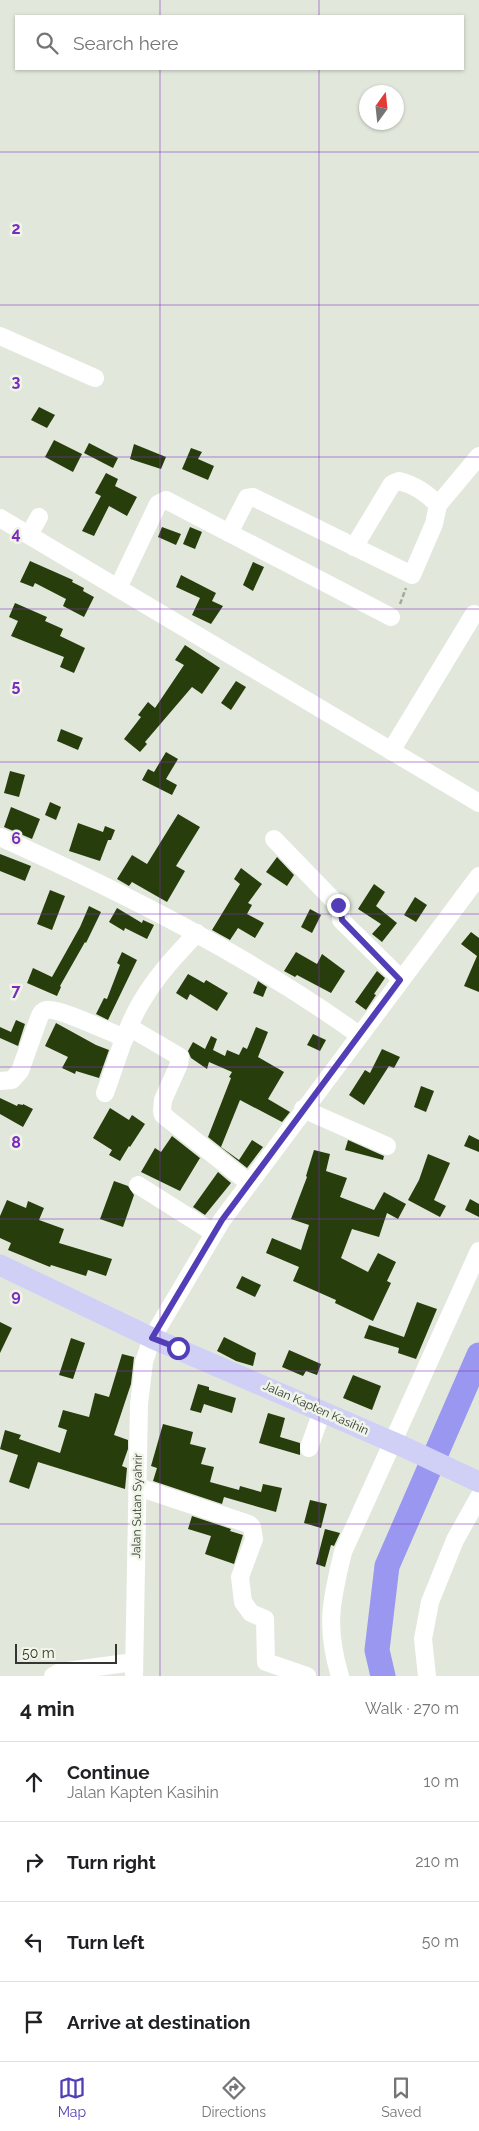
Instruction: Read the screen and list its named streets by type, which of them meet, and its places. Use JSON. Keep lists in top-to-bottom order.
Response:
{
  "streets": {
    "main road": ["Jalan Kapten Kasihin"],
    "street": ["Jalan Sutan Syahrir"]
  },
  "crossings": [
    ["Jalan Kapten Kasihin", "Jalan Sutan Syahrir"]
  ],
  "scale_bar": "50 m",
  "north": "top",
  "page": {
    "search": "Search here",
    "scale": "50 m",
    "heading": ["4 min", "Walk · 270 m"],
    "list": [
      ["Continue", "Jalan Kapten Kasihin", "10 m"],
      ["Turn right", "210 m"],
      ["Turn left", "50 m"],
      "Arrive at destination"
    ],
    "nav": ["Map", "Directions", "Saved"]
  },
  "grid": {
    "rows": [
      "2",
      "3",
      "4",
      "5",
      "6",
      "7",
      "8",
      "9"
    ]
  }
}
